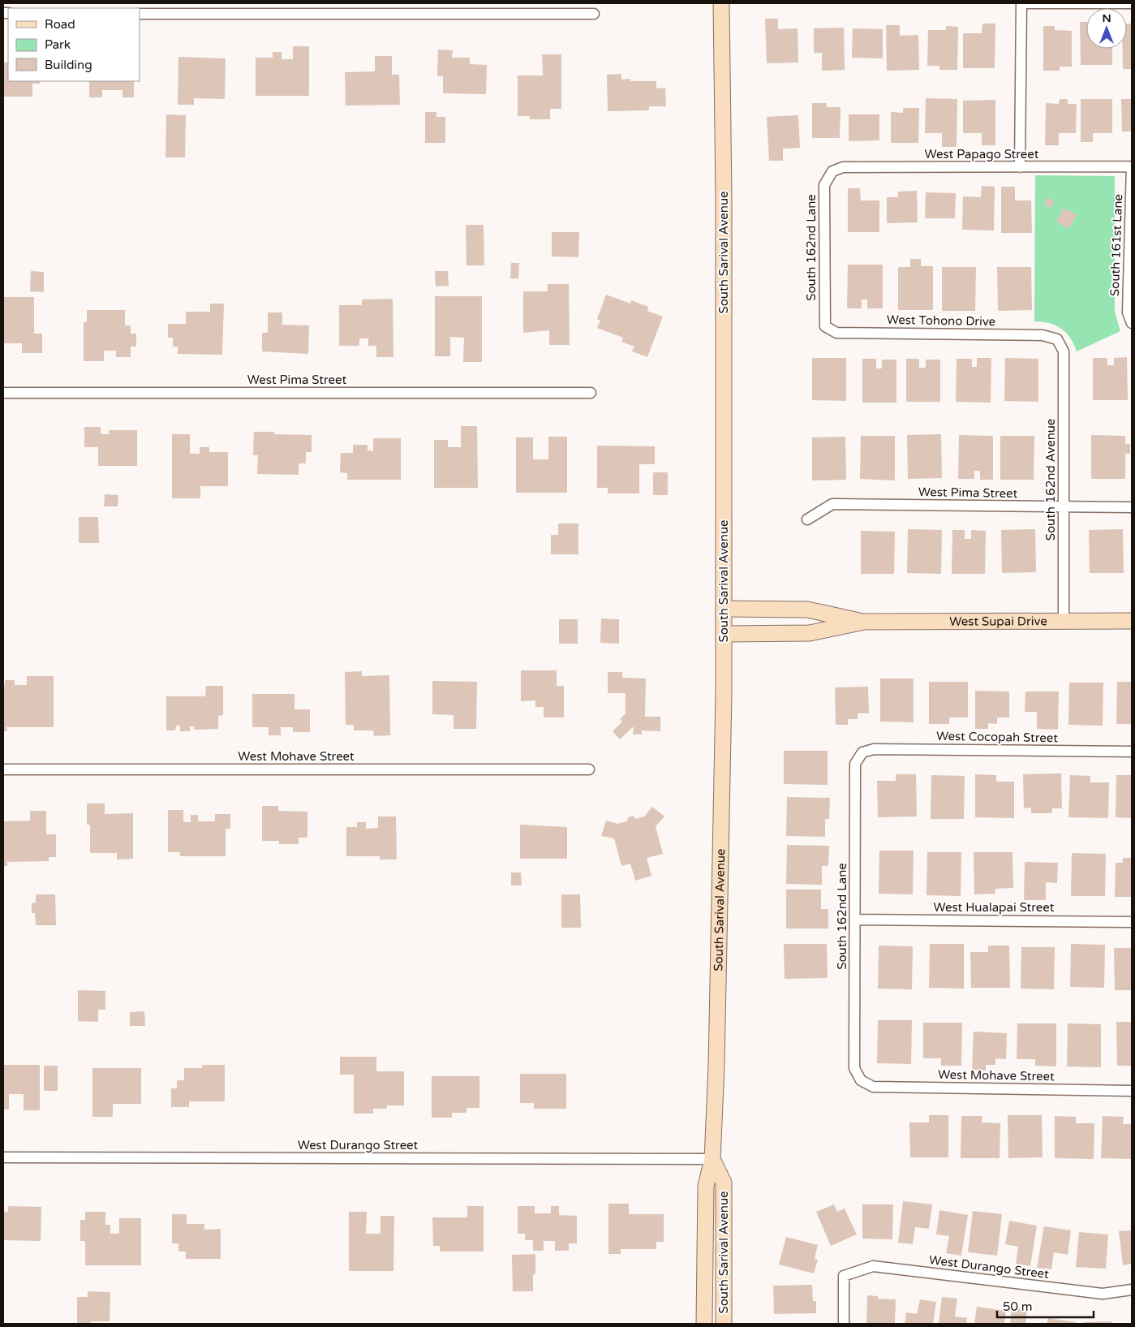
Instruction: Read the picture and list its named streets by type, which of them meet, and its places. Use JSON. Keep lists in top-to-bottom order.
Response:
{
  "streets": {
    "main road": ["South Sarival Avenue", "West Supai Drive"],
    "street": [
      "West Papago Street",
      "South 161st Lane",
      "South 162nd Lane",
      "West Tohono Drive",
      "West Pima Street",
      "South 162nd Avenue",
      "West Cocopah Street",
      "West Mohave Street",
      "West Hualapai Street",
      "West Durango Street"
    ]
  },
  "crossings": [
    ["West Papago Street", "South 161st Lane"],
    ["West Papago Street", "South 162nd Lane"],
    ["South 162nd Lane", "West Tohono Drive"],
    ["South 162nd Lane", "West Cocopah Street"],
    ["South 162nd Lane", "West Mohave Street"],
    ["South 162nd Lane", "West Hualapai Street"],
    ["South Sarival Avenue", "West Supai Drive"],
    ["South Sarival Avenue", "West Durango Street"],
    ["West Tohono Drive", "South 162nd Avenue"],
    ["West Pima Street", "South 162nd Avenue"],
    ["South 162nd Avenue", "West Supai Drive"]
  ],
  "legend": ["Road", "Park", "Building"],
  "scale_bar": "50 m",
  "north": "top"
}
